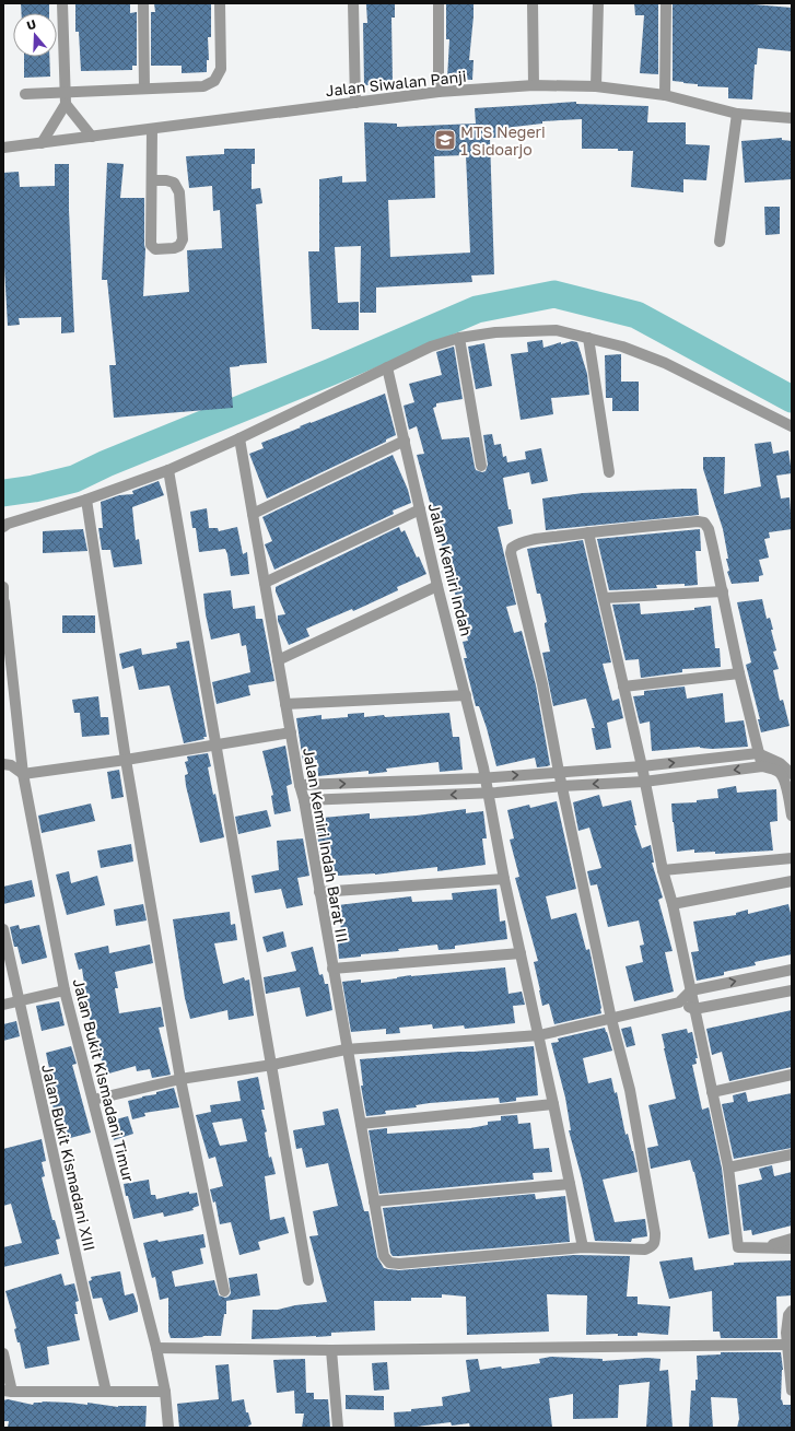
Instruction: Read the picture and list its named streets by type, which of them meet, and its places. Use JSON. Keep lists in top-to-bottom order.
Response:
{
  "streets": {
    "street": [
      "Jalan Siwalan Panji",
      "Jalan Kemiri Indah",
      "Jalan Kemiri Indah Barat III",
      "Jalan Bukit Kismadani Timur",
      "Jalan Bukit Kismadani XIII"
    ]
  },
  "crossings": [
    ["Jalan Kemiri Indah", "Jalan Kemiri Indah Barat III"]
  ],
  "places": {
    "school or university": ["MTS Negeri 1 Sidoarjo"]
  },
  "north": "top"
}
